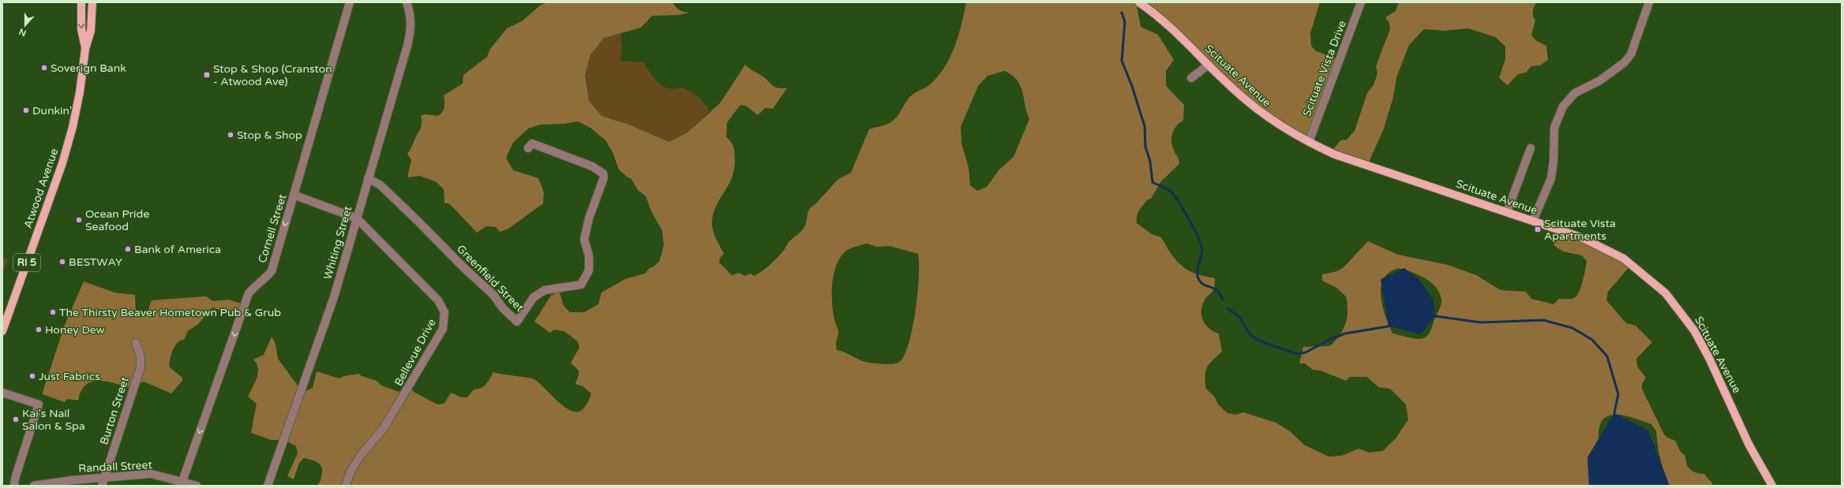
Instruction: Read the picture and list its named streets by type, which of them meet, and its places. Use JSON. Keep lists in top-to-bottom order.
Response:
{
  "streets": {
    "main road": ["Scituate Avenue", "Atwood Avenue", "RI 5"],
    "street": [
      "Scituate Vista Drive",
      "Cornell Street",
      "Whiting Street",
      "Greenfield Street",
      "Bellevue Drive",
      "Burton Street",
      "Randall Street"
    ]
  },
  "crossings": [
    ["Scituate Vista Drive", "Scituate Avenue"],
    ["Cornell Street", "Bellevue Drive"],
    ["Cornell Street", "Randall Street"],
    ["Whiting Street", "Greenfield Street"],
    ["Whiting Street", "Bellevue Drive"],
    ["Burton Street", "Randall Street"]
  ],
  "one_way": ["Cornell Street"],
  "places": {
    "other": [
      "Soverign Bank",
      "Dunkin'",
      "Stop & Shop",
      "Ocean Pride Seafood",
      "Bank of America",
      "BESTWAY",
      "The Thirsty Beaver Hometown Pub & Grub",
      "Honey Dew",
      "Just Fabrics",
      "Kai's Nail Salon & Spa"
    ],
    "transit": ["Stop & Shop (Cranston - Atwood Ave)", "Scituate Vista Apartments"]
  },
  "north": "bottom"
}
